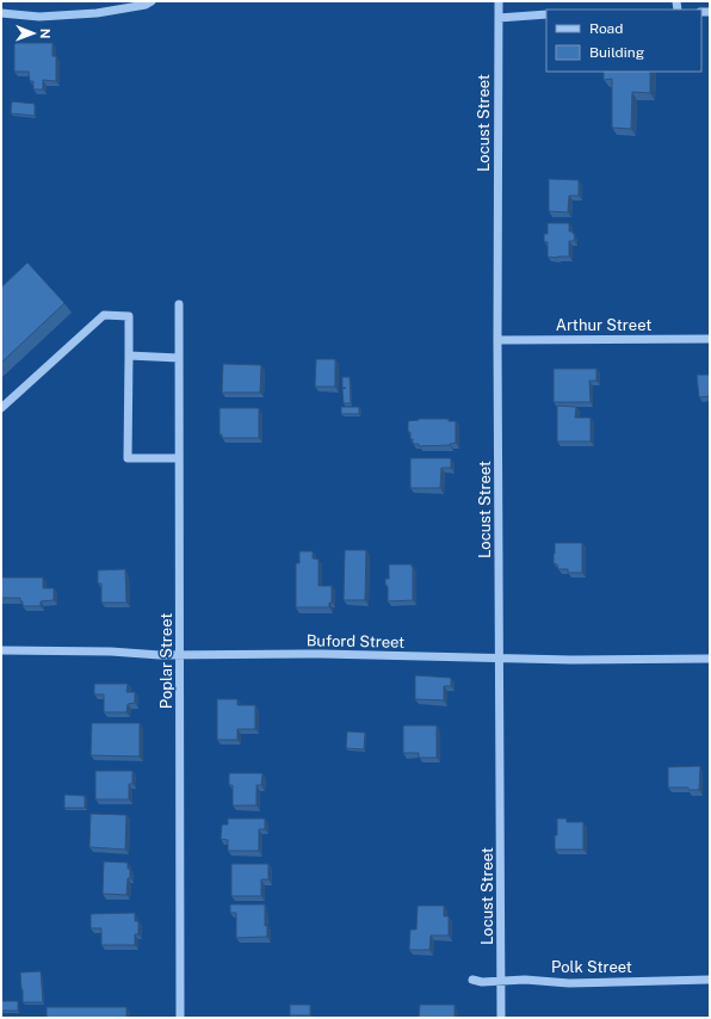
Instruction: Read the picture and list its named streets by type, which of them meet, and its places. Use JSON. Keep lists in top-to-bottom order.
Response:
{
  "streets": {
    "street": [
      "Locust Street",
      "Arthur Street",
      "Buford Street",
      "Poplar Street",
      "Polk Street"
    ]
  },
  "crossings": [
    ["Locust Street", "Arthur Street"],
    ["Locust Street", "Buford Street"],
    ["Locust Street", "Polk Street"],
    ["Buford Street", "Poplar Street"]
  ],
  "legend": ["Road", "Building"],
  "north": "right"
}
